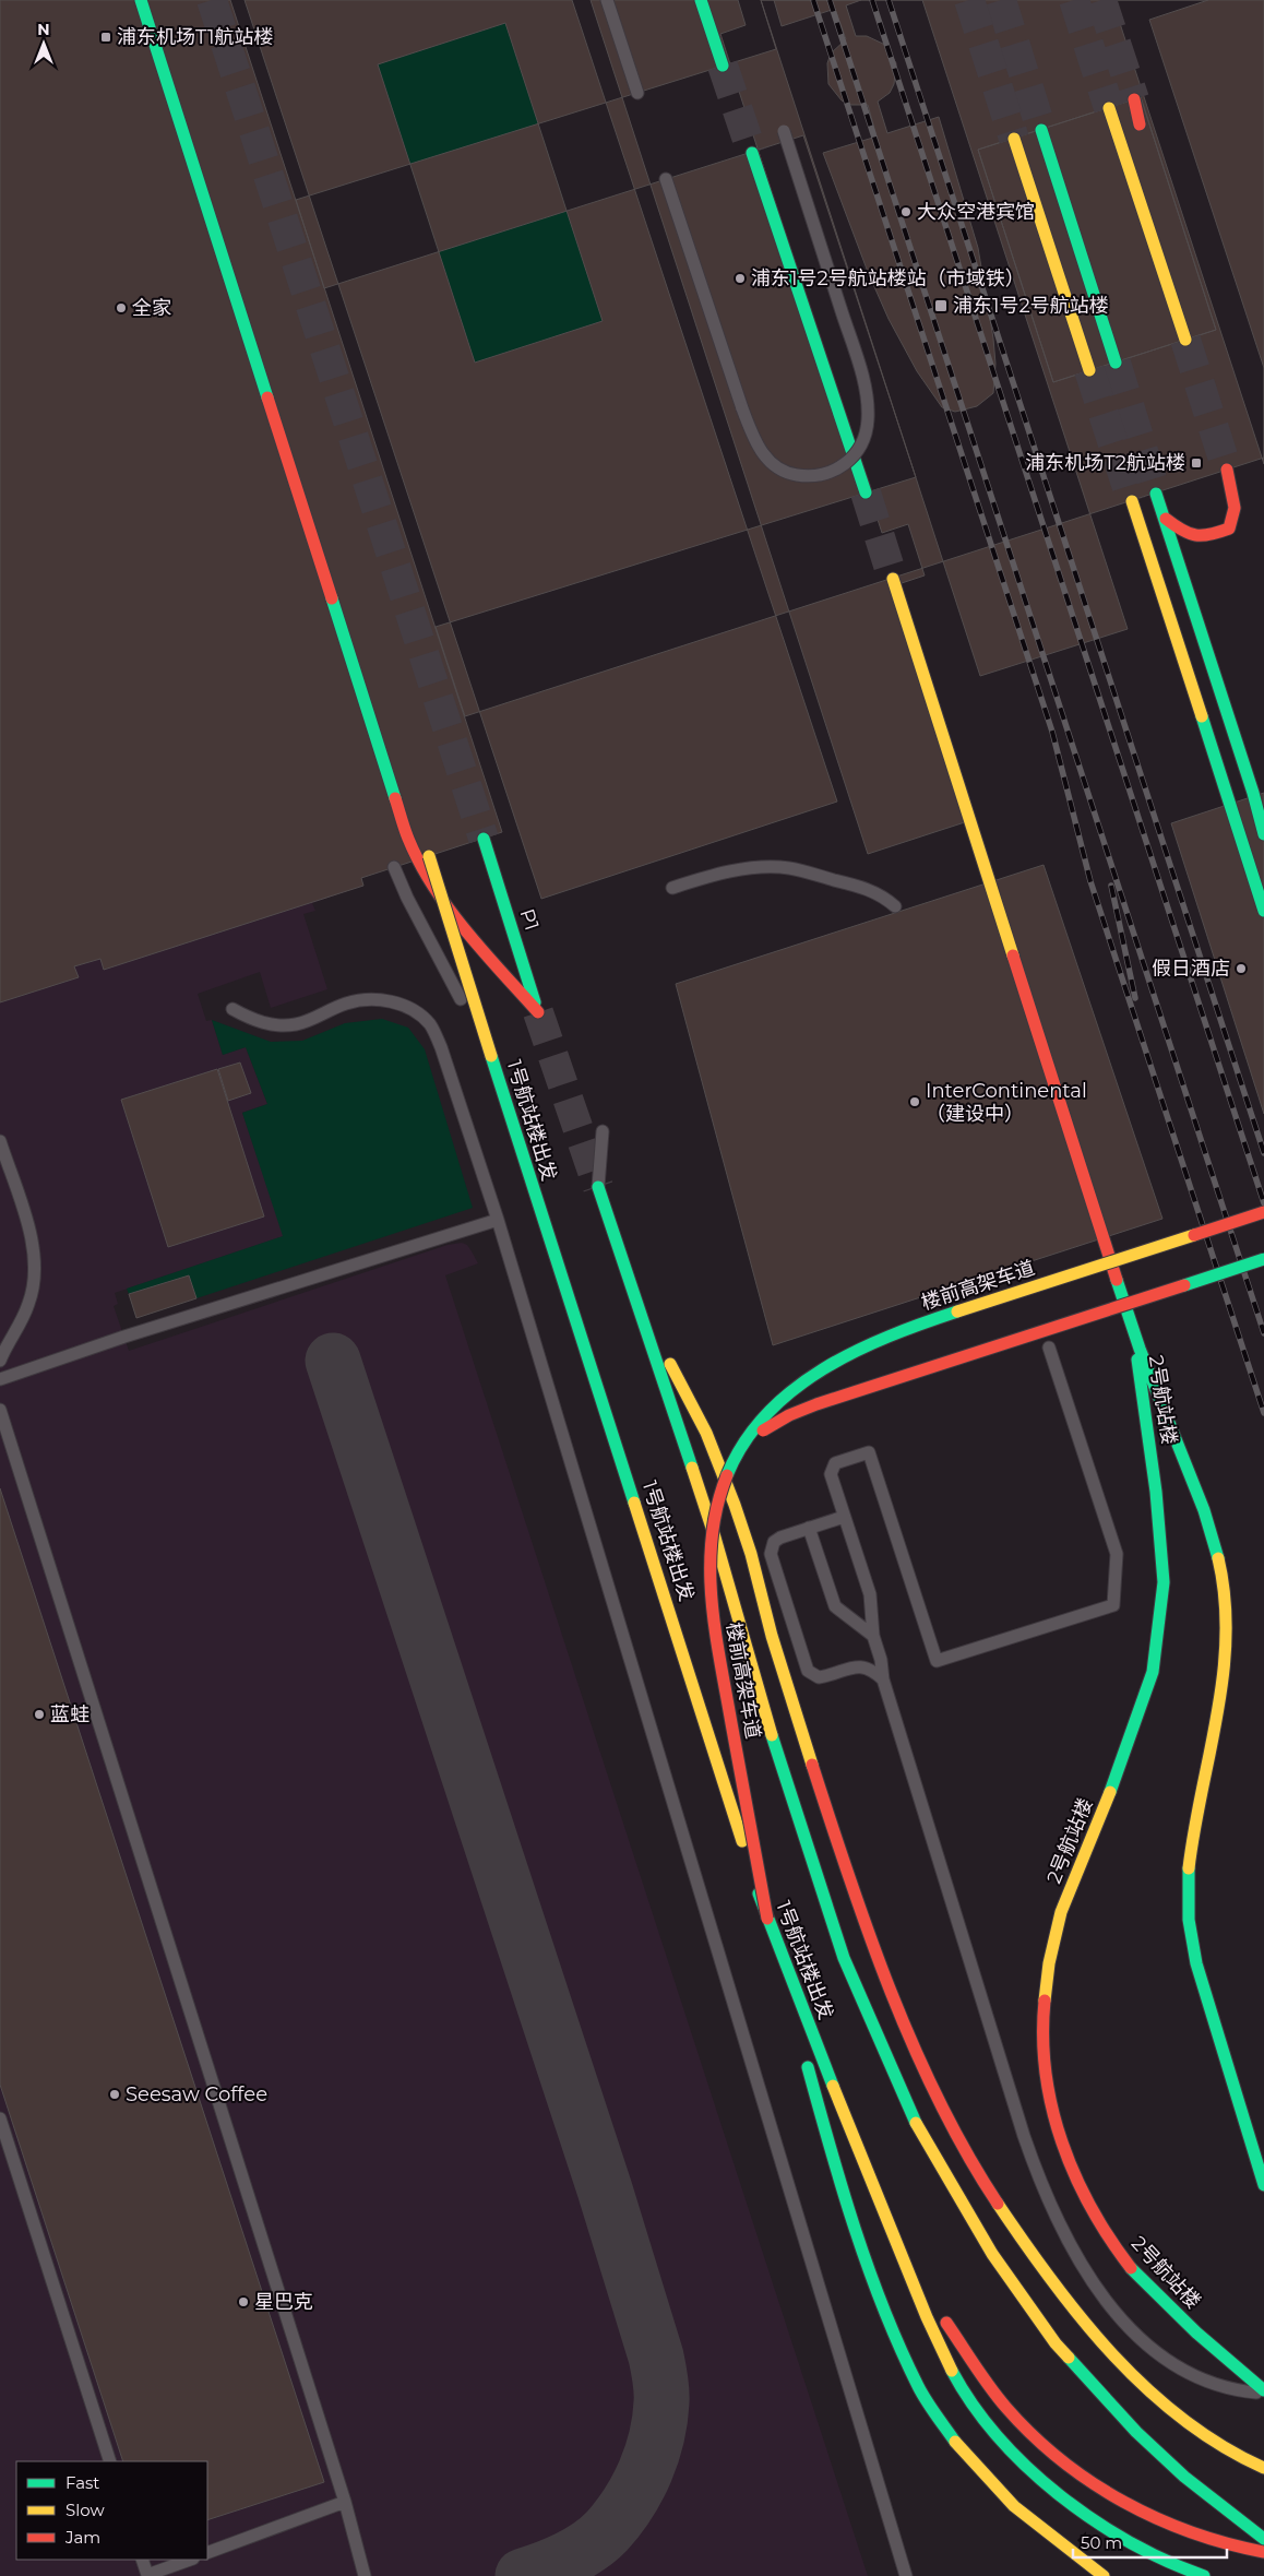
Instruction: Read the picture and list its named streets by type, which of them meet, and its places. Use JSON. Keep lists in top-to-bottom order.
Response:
{
  "streets": {
    "main road": [
      "P1",
      "1号航站楼出发",
      "楼前高架车道",
      "2号航站楼"
    ]
  },
  "crossings": [
    ["1号航站楼出发", "楼前高架车道"]
  ],
  "places": {
    "transit": ["浦东机场T1航站楼", "浦东1号2号航站楼", "浦东机场T2航站楼"],
    "other": [
      "大众空港宾馆",
      "浦东1号2号航站楼站（市域铁）",
      "全家",
      "假日酒店",
      "InterContinental （建设中）",
      "蓝蛙",
      "Seesaw Coffee",
      "星巴克"
    ]
  },
  "legend": ["Fast", "Slow", "Jam"],
  "scale_bar": "50 m",
  "north": "top"
}
